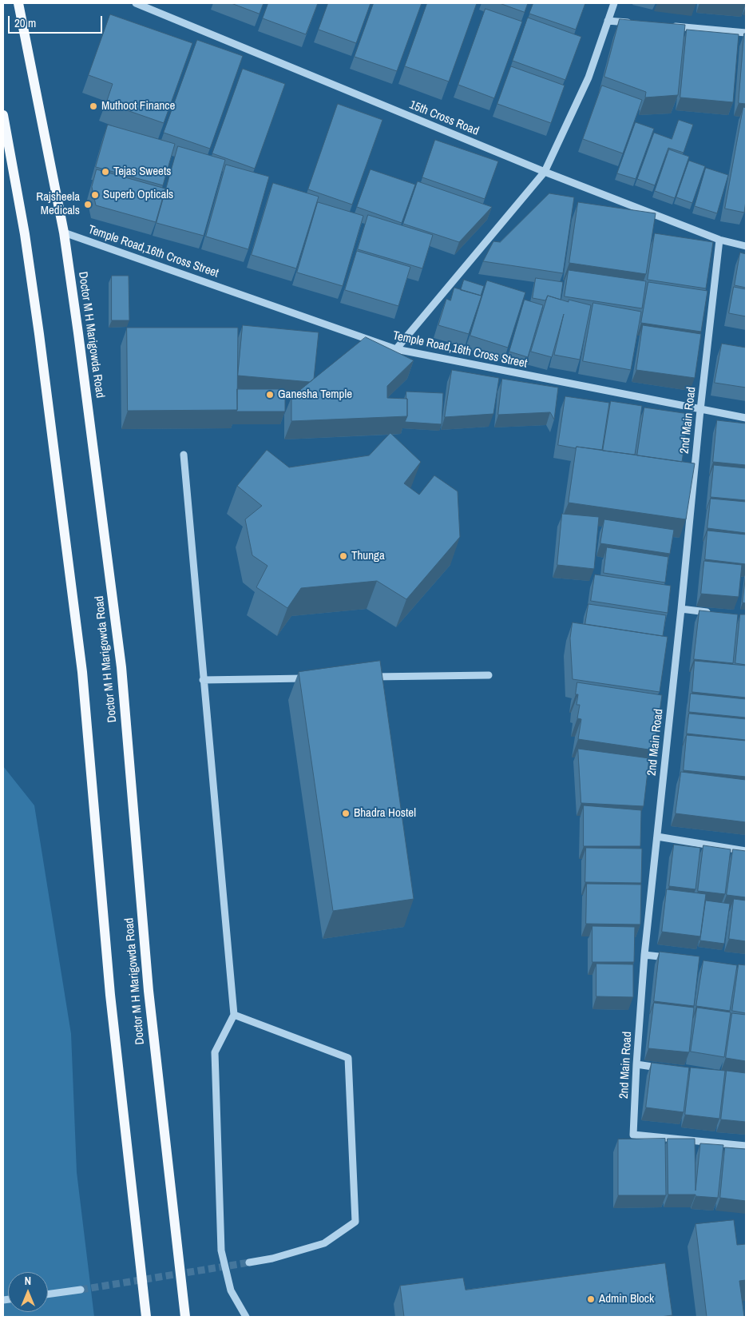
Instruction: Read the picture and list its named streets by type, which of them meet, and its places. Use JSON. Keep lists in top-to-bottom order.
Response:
{
  "streets": {
    "main road": ["Doctor M H Marigowda Road"],
    "street": ["15th Cross Road", "Temple Road,16th Cross Street", "2nd Main Road"]
  },
  "crossings": [
    ["15th Cross Road", "2nd Main Road"],
    ["Temple Road,16th Cross Street", "Doctor M H Marigowda Road"],
    ["Temple Road,16th Cross Street", "2nd Main Road"]
  ],
  "places": [
    "Muthoot Finance",
    "Tejas Sweets",
    "Superb Opticals",
    "Rajsheela Medicals",
    "Ganesha Temple",
    "Thunga",
    "Bhadra Hostel",
    "Admin Block"
  ],
  "scale_bar": "20 m",
  "north": "top"
}
